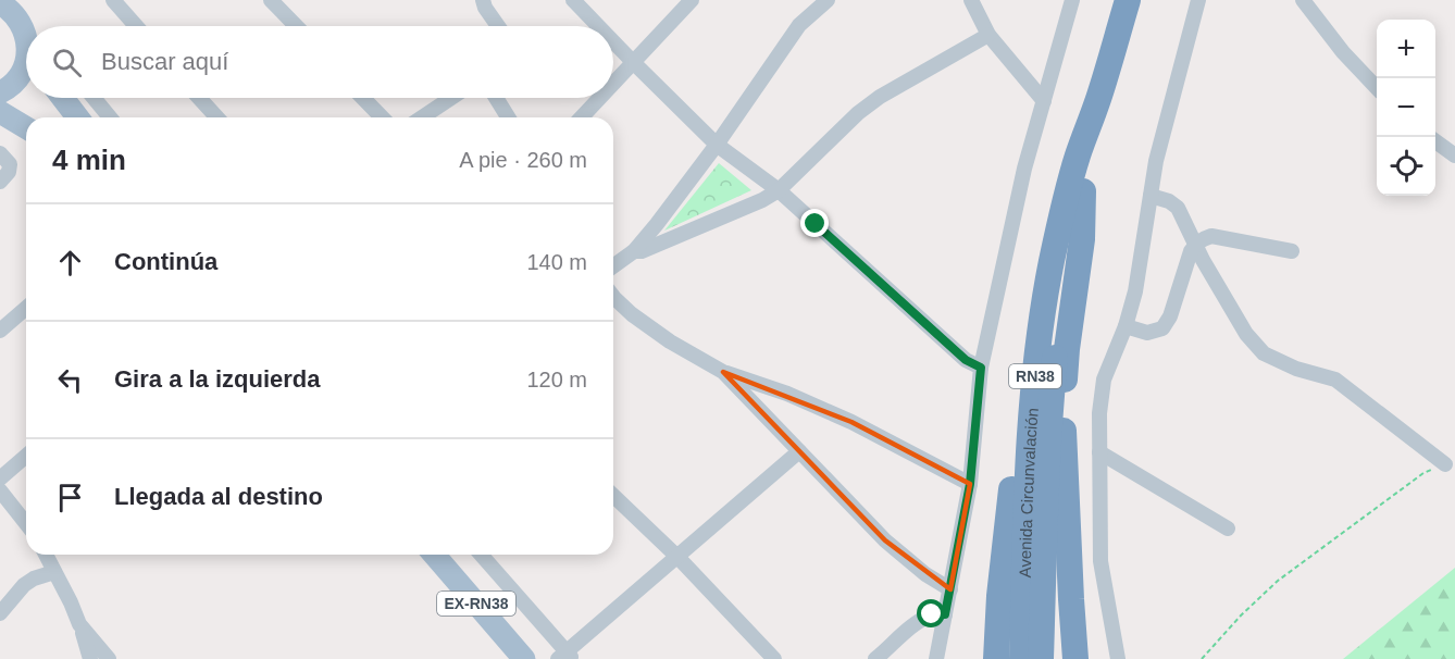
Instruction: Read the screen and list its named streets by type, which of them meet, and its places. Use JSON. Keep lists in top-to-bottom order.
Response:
{
  "streets": {
    "highway": ["RN38", "Avenida Circunvalación"],
    "main road": ["EX-RN38"]
  },
  "page": {
    "map_buttons": ["+", "−"],
    "search": "Buscar aquí",
    "heading": ["4 min", "A pie · 260 m"],
    "list": [
      ["Continúa", "140 m"],
      ["Gira a la izquierda", "120 m"],
      "Llegada al destino"
    ]
  }
}
